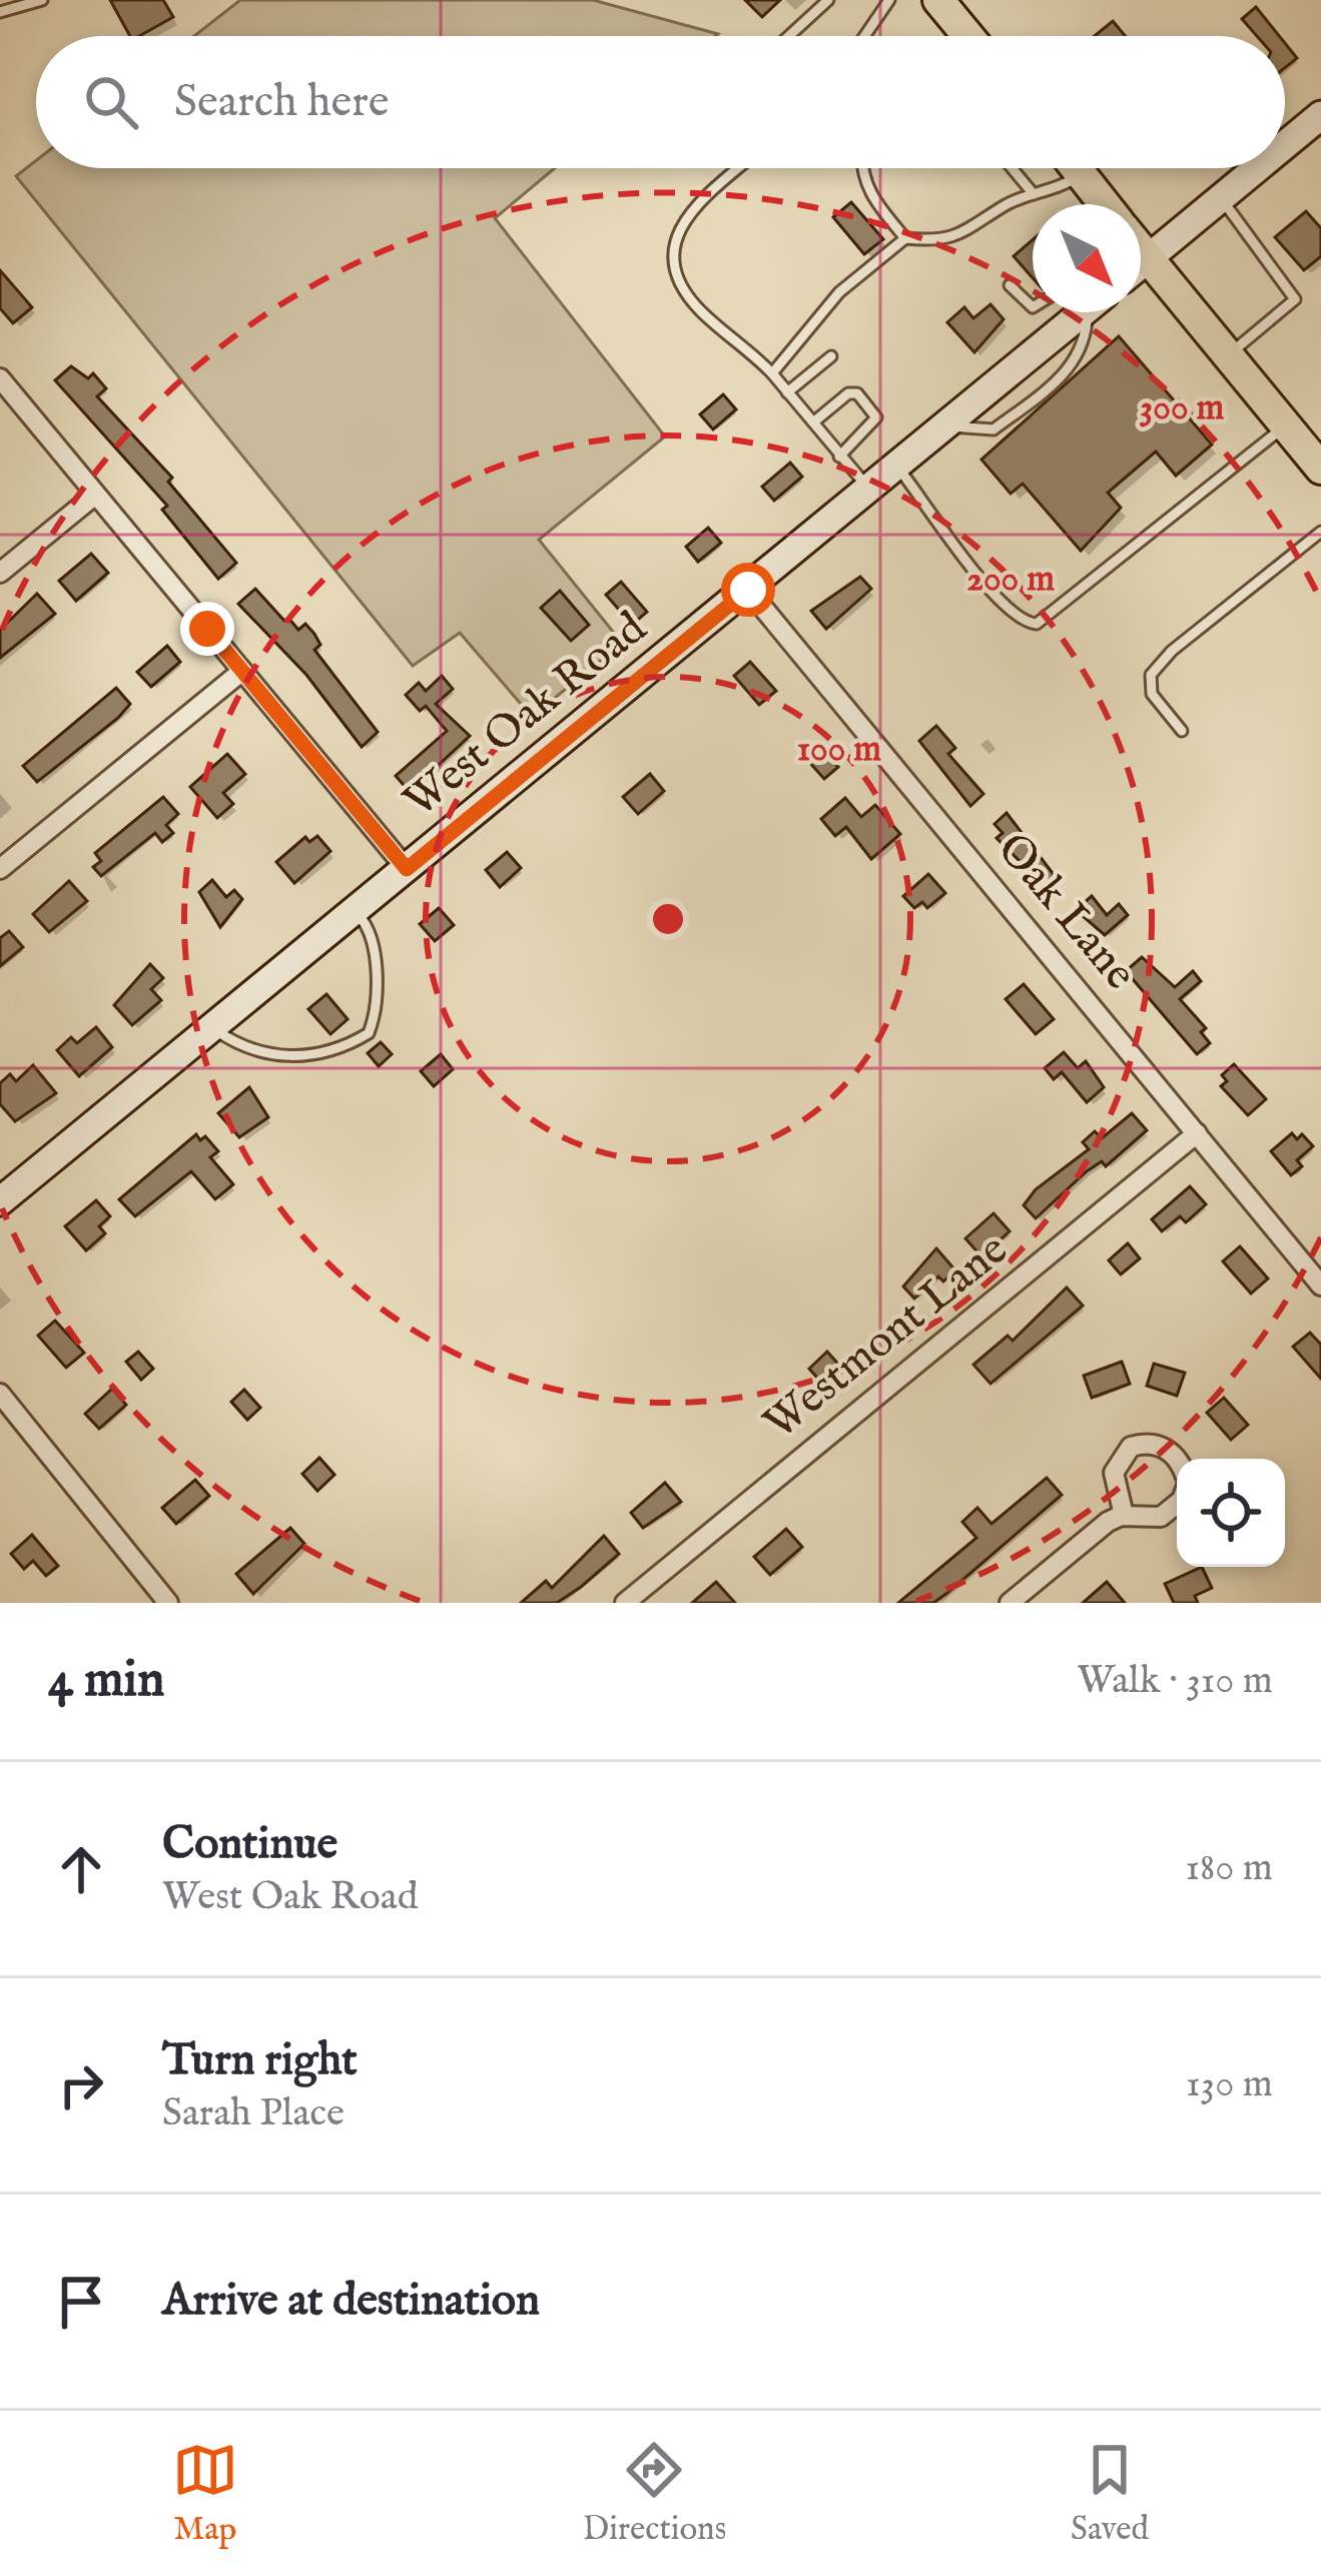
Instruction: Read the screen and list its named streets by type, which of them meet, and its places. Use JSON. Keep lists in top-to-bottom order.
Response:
{
  "streets": {
    "street": ["West Oak Road", "Oak Lane", "Westmont Lane"]
  },
  "crossings": [
    ["West Oak Road", "Oak Lane"],
    ["Oak Lane", "Westmont Lane"]
  ],
  "north": "bottom right",
  "page": {
    "search": "Search here",
    "heading": ["4 min", "Walk · 310 m"],
    "list": [
      ["Continue", "West Oak Road", "180 m"],
      ["Turn right", "Sarah Place", "130 m"],
      "Arrive at destination"
    ],
    "nav": ["Map", "Directions", "Saved"]
  },
  "rings": ["300 m", "200 m", "100 m"]
}
